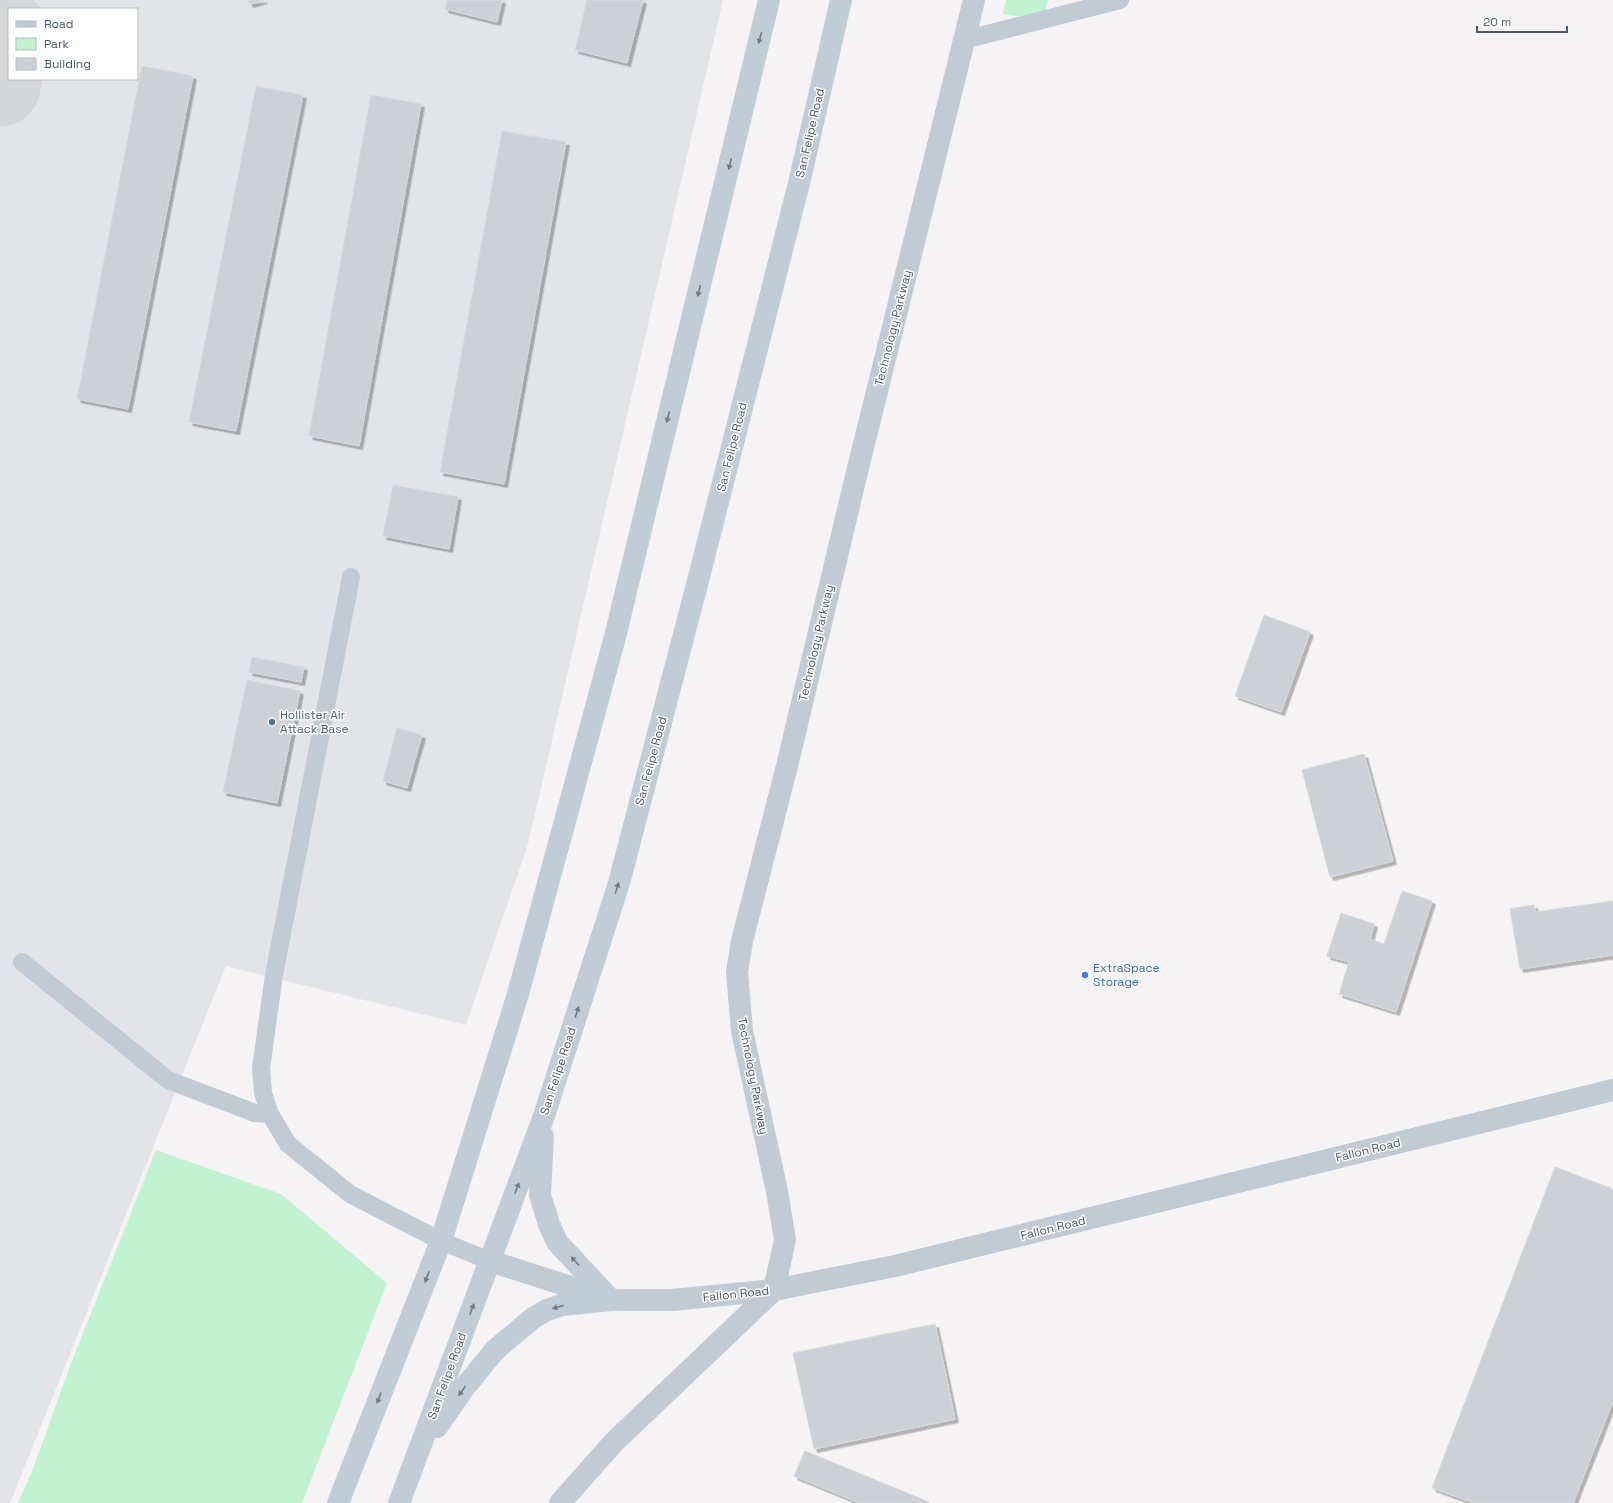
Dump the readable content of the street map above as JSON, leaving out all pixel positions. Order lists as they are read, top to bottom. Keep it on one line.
{"streets":{"main road":["San Felipe Road"],"street":["Technology Parkway","Fallon Road"]},"crossings":[["San Felipe Road","Fallon Road"],["Technology Parkway","Fallon Road"]],"places":["Hollister Air Attack Base","ExtraSpace Storage"],"legend":["Road","Park","Building"],"scale_bar":"20 m"}
